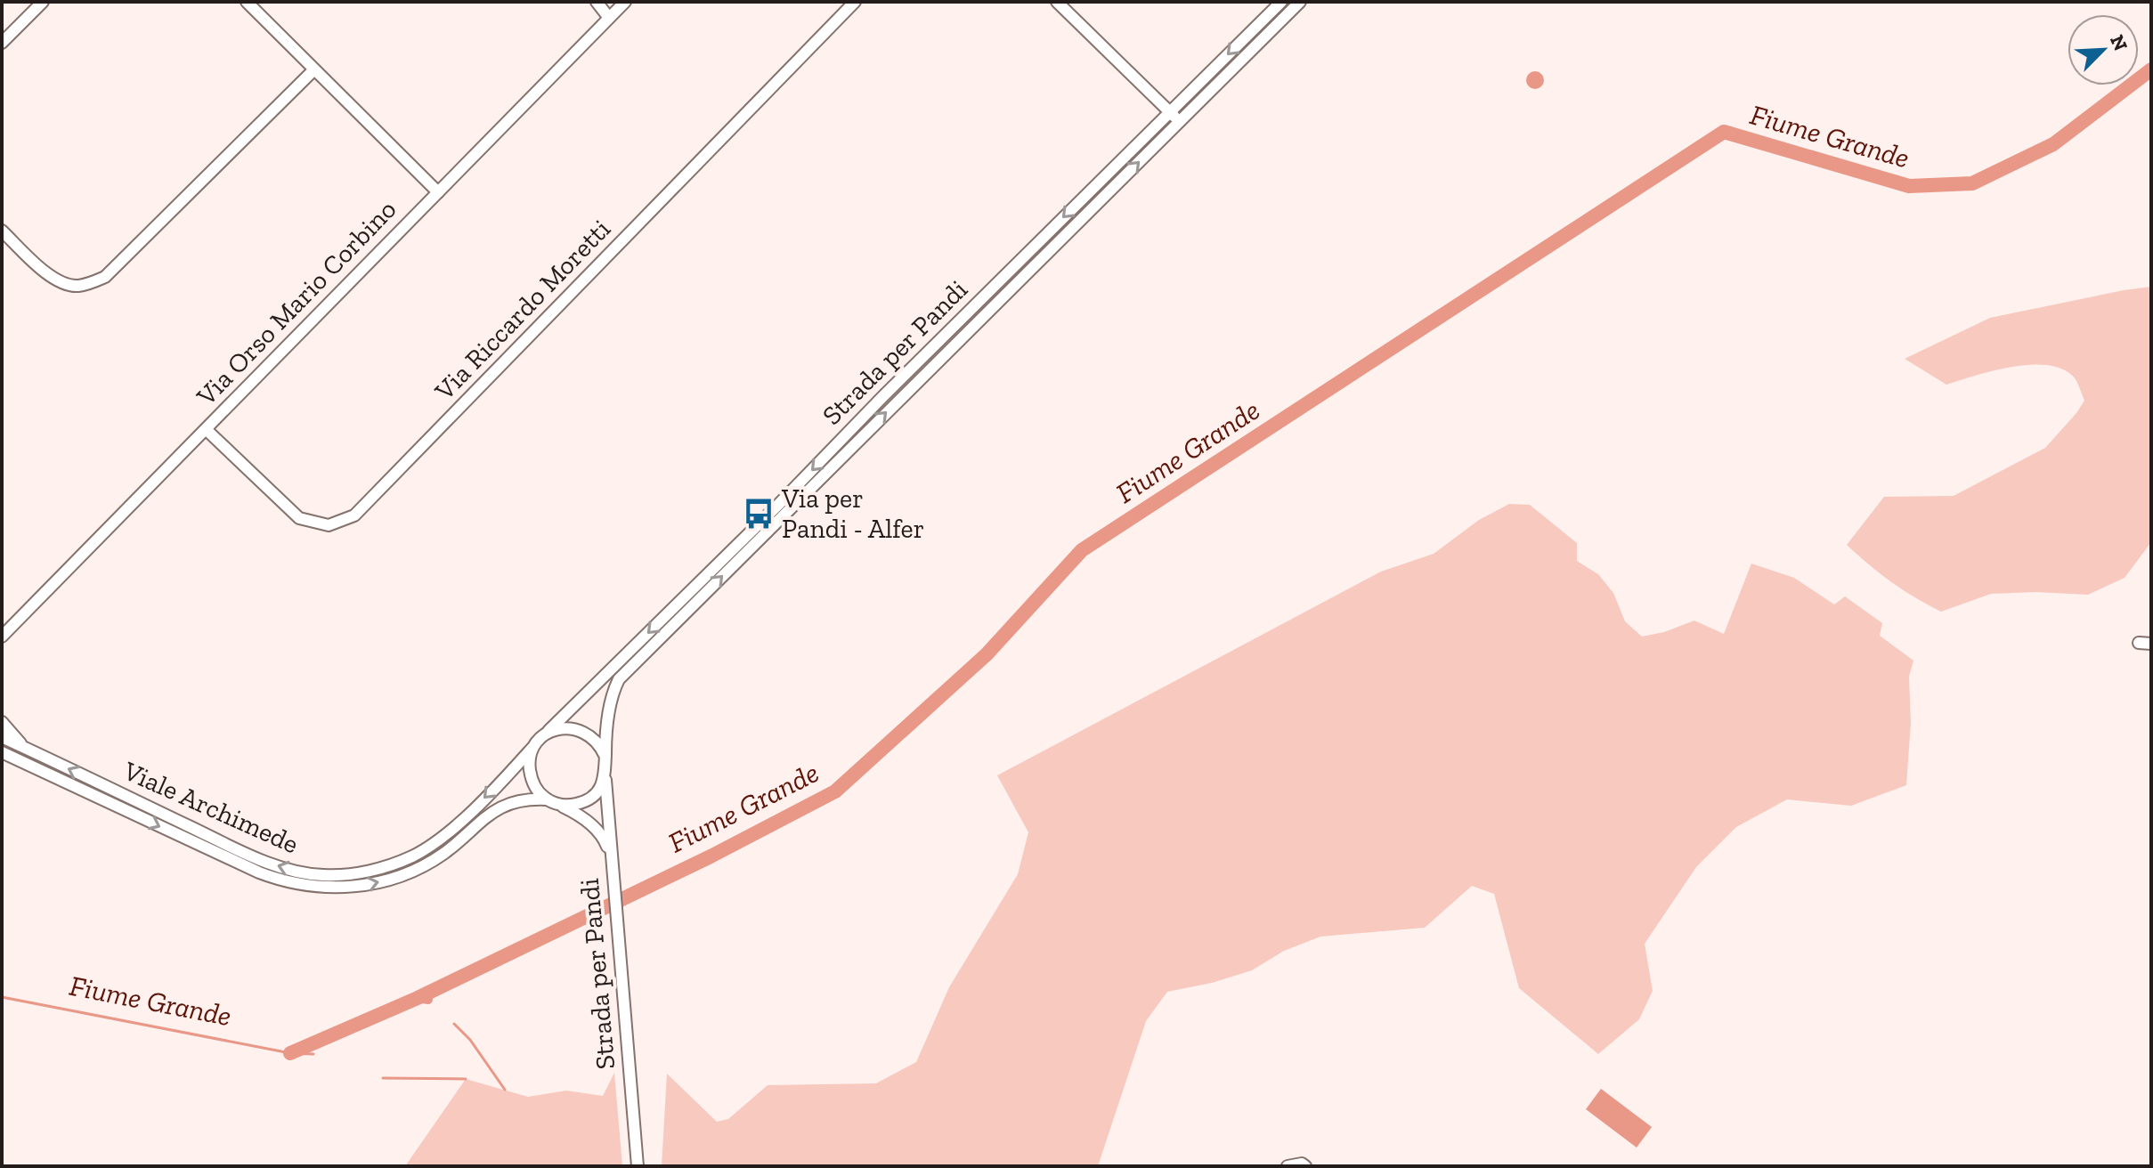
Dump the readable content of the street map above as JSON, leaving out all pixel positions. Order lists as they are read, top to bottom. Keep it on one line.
{"streets":{"street":["Via Orso Mario Corbino","Via Riccardo Moretti","Strada per Pandi","Viale Archimede"]},"crossings":[["Via Orso Mario Corbino","Via Riccardo Moretti"],["Strada per Pandi","Viale Archimede"]],"water":["Fiume Grande"],"places":{"bus stop":["Via per Pandi - Alfer"]},"north":"top right"}
